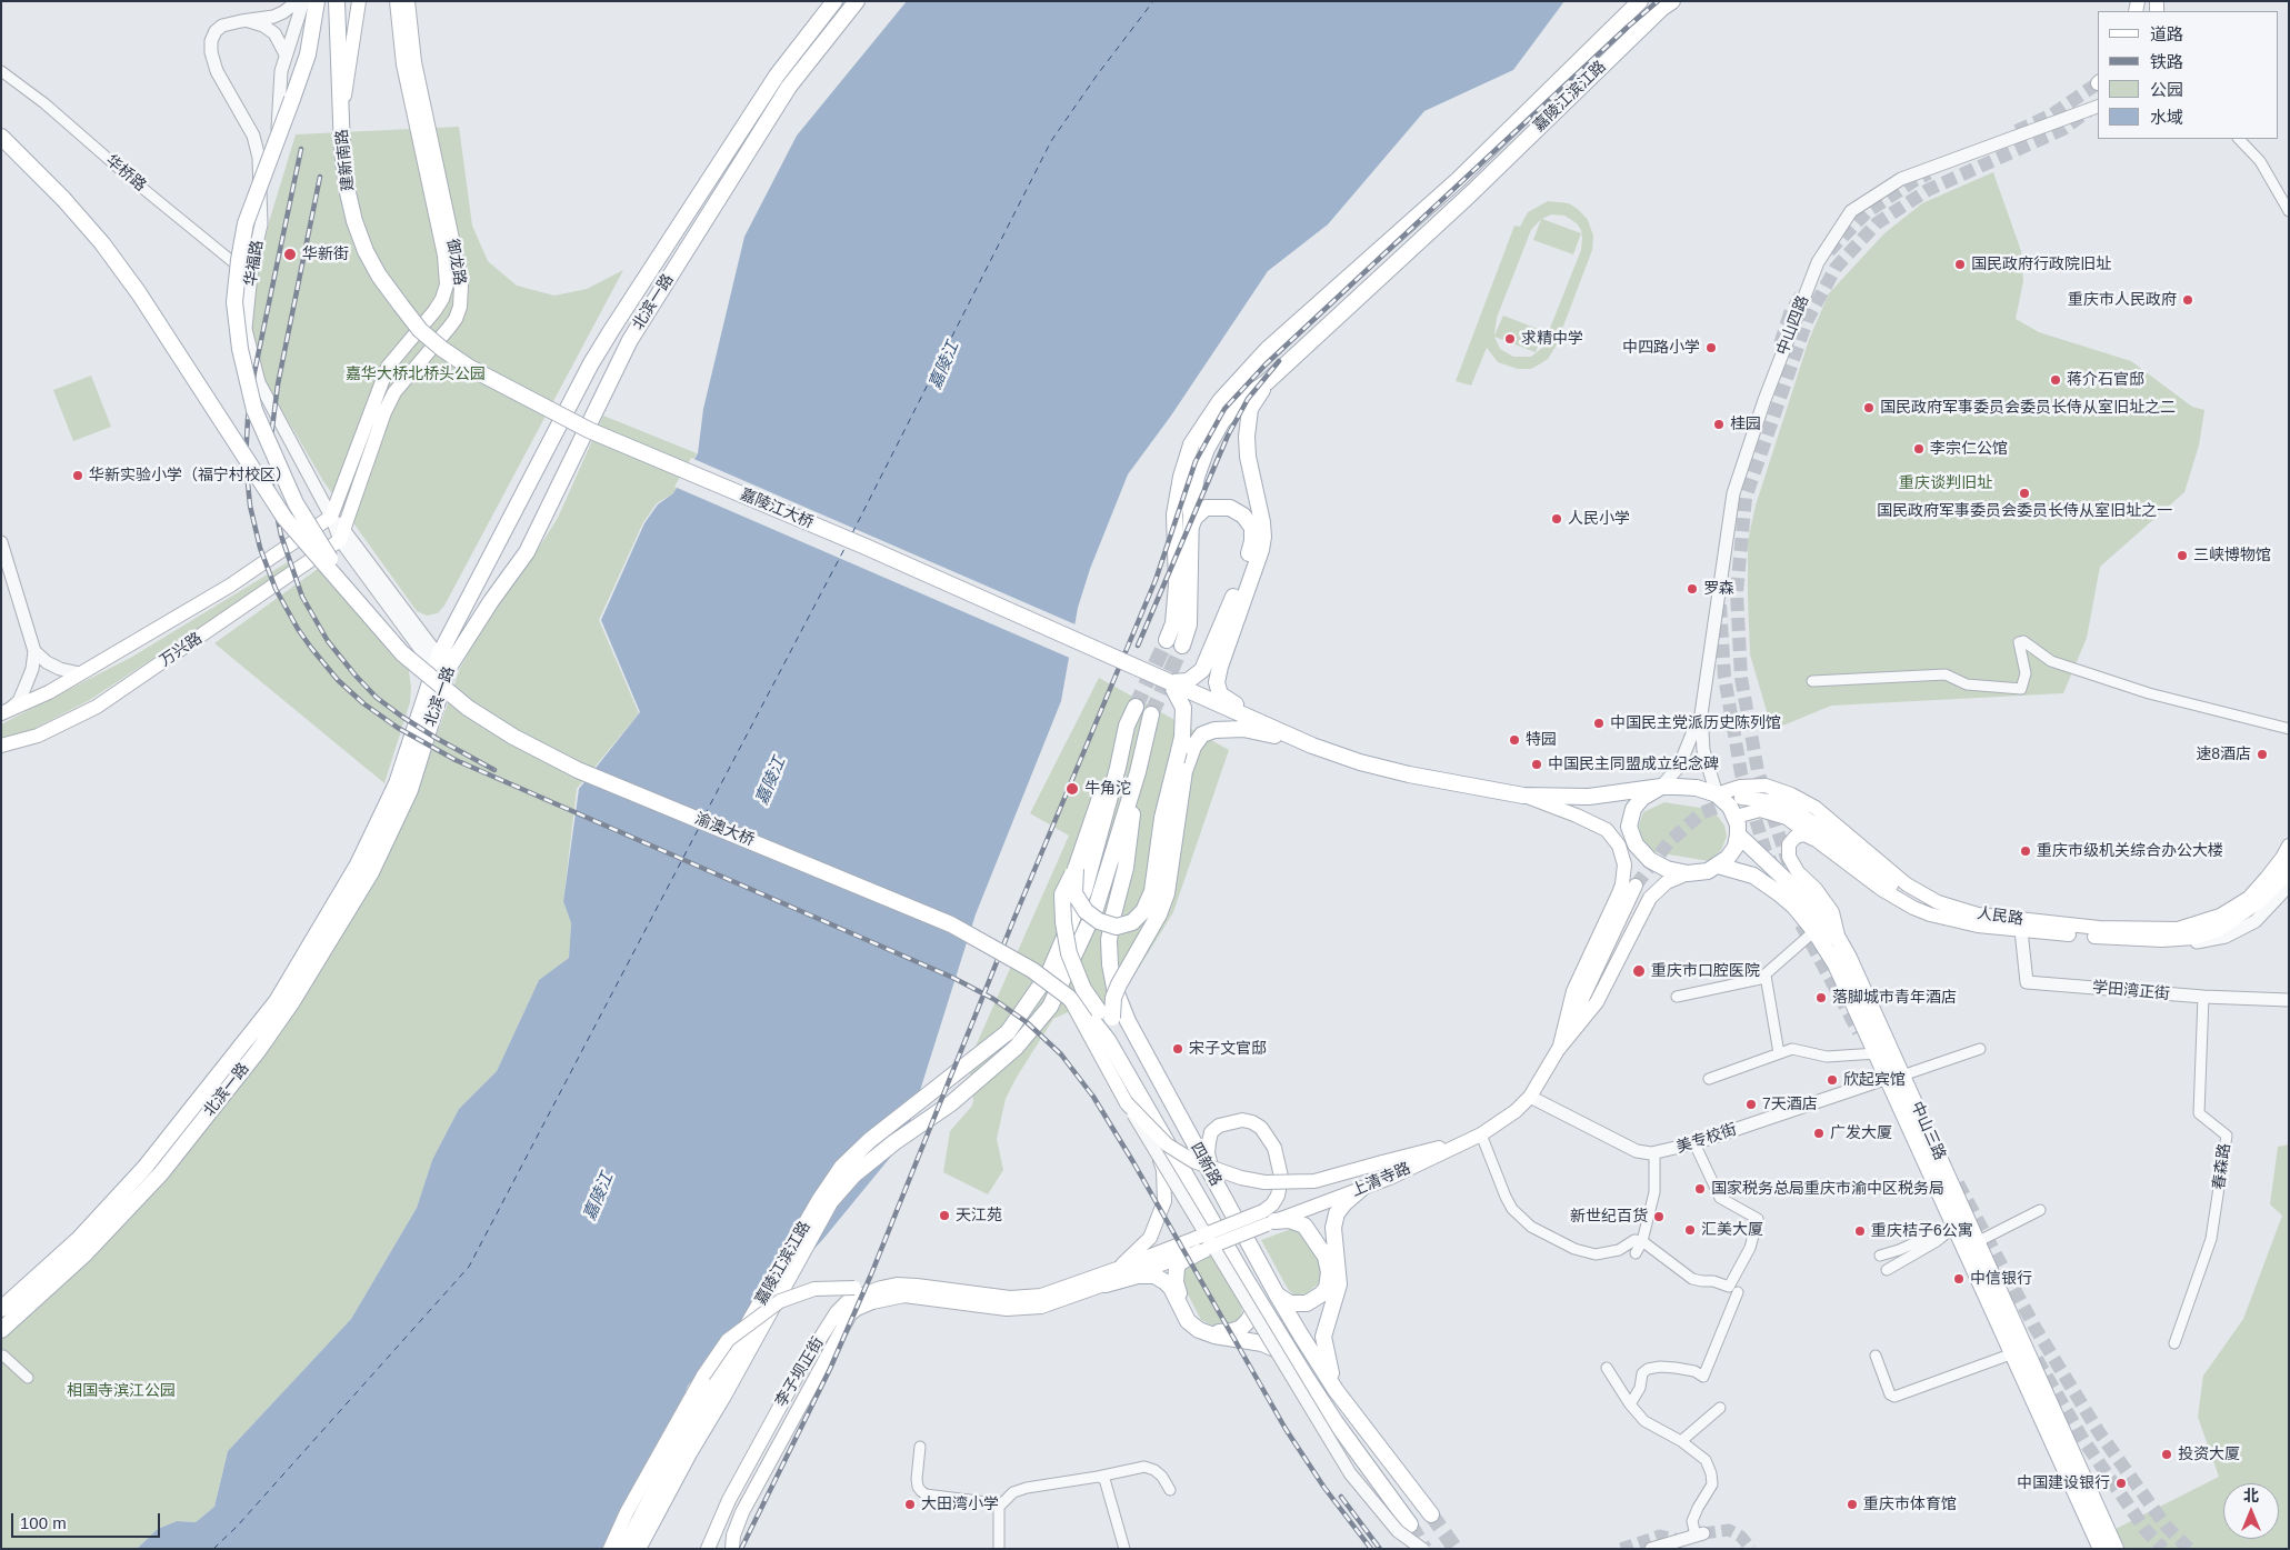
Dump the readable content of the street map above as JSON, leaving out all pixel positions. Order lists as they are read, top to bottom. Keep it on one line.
{"streets":{"main road":["嘉陵江滨江路","建新南路","御龙路","北滨一路","嘉陵江大桥","万兴路","渝澳大桥","人民路","中山三路","四新路","上清寺路","李子坝正街"],"street":["华桥路","华福路","中山四路","学田湾正街","美专校街","春森路"]},"crossings":[["嘉陵江滨江路","四新路"],["建新南路","嘉陵江大桥"],["华桥路","华福路"],["御龙路","华福路"],["御龙路","万兴路"],["华福路","北滨一路"],["华福路","万兴路"],["渝澳大桥","四新路"],["人民路","学田湾正街"],["人民路","中山三路"],["人民路","上清寺路"],["学田湾正街","春森路"],["中山三路","美专校街"],["中山三路","上清寺路"],["美专校街","上清寺路"],["上清寺路","李子坝正街"]],"water":["嘉陵江"],"parks":["嘉华大桥北桥头公园","重庆谈判旧址","相国寺滨江公园"],"places":["华新街","国民政府行政院旧址","重庆市人民政府","求精中学","中四路小学","蒋介石官邸","国民政府军事委员会委员长侍从室旧址之二","桂园","李宗仁公馆","华新实验小学（福宁村校区）","国民政府军事委员会委员长侍从室旧址之一","人民小学","三峡博物馆","罗森","中国民主党派历史陈列馆","特园","速8酒店","中国民主同盟成立纪念碑","牛角沱","重庆市级机关综合办公大楼","重庆市口腔医院","落脚城市青年酒店","宋子文官邸","欣起宾馆","7天酒店","广发大厦","国家税务总局重庆市渝中区税务局","天江苑","新世纪百货","汇美大厦","重庆桔子6公寓","中信银行","投资大厦","中国建设银行","大田湾小学","重庆市体育馆"],"legend":["道路","铁路","公园","水域"],"scale_bar":"100 m","north":"top"}
